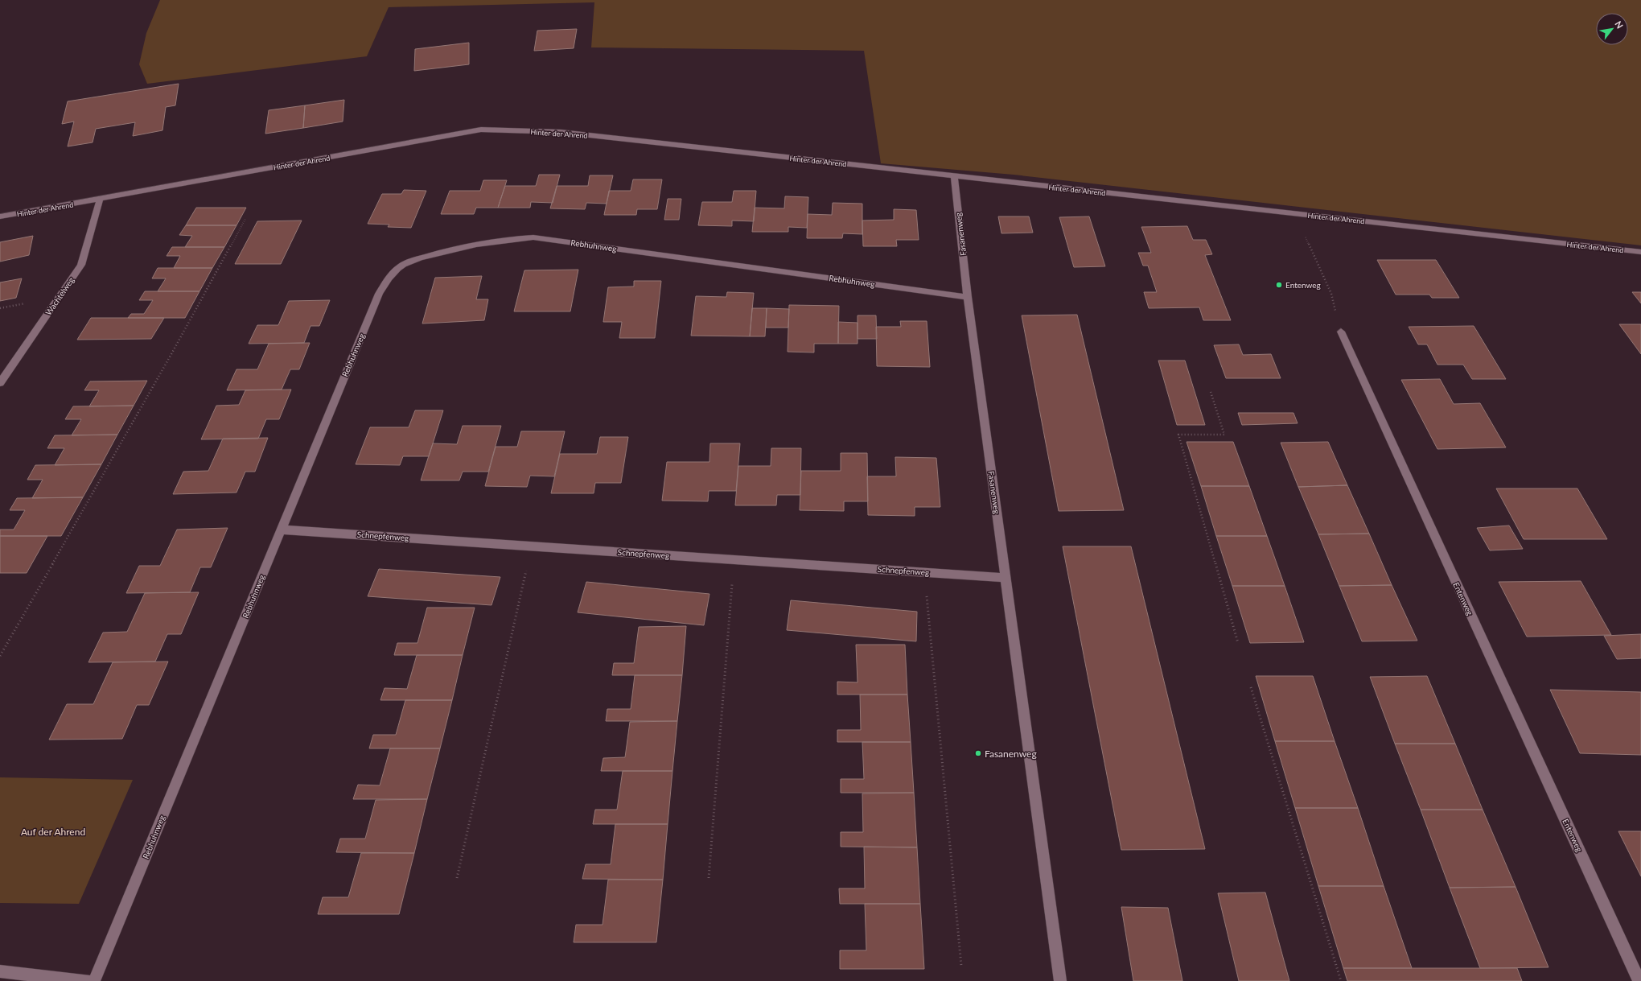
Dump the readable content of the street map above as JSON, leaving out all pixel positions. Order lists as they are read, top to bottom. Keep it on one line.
{"streets":{"street":["Hinter der Ahrend","Fasanenweg","Rebhuhnweg","Wachtelweg","Schnepfenweg","Entenweg"]},"crossings":[["Hinter der Ahrend","Fasanenweg"],["Hinter der Ahrend","Wachtelweg"],["Fasanenweg","Rebhuhnweg"],["Fasanenweg","Schnepfenweg"],["Rebhuhnweg","Schnepfenweg"]],"parks":["Auf der Ahrend"],"places":["Entenweg","Fasanenweg"],"north":"top right"}
